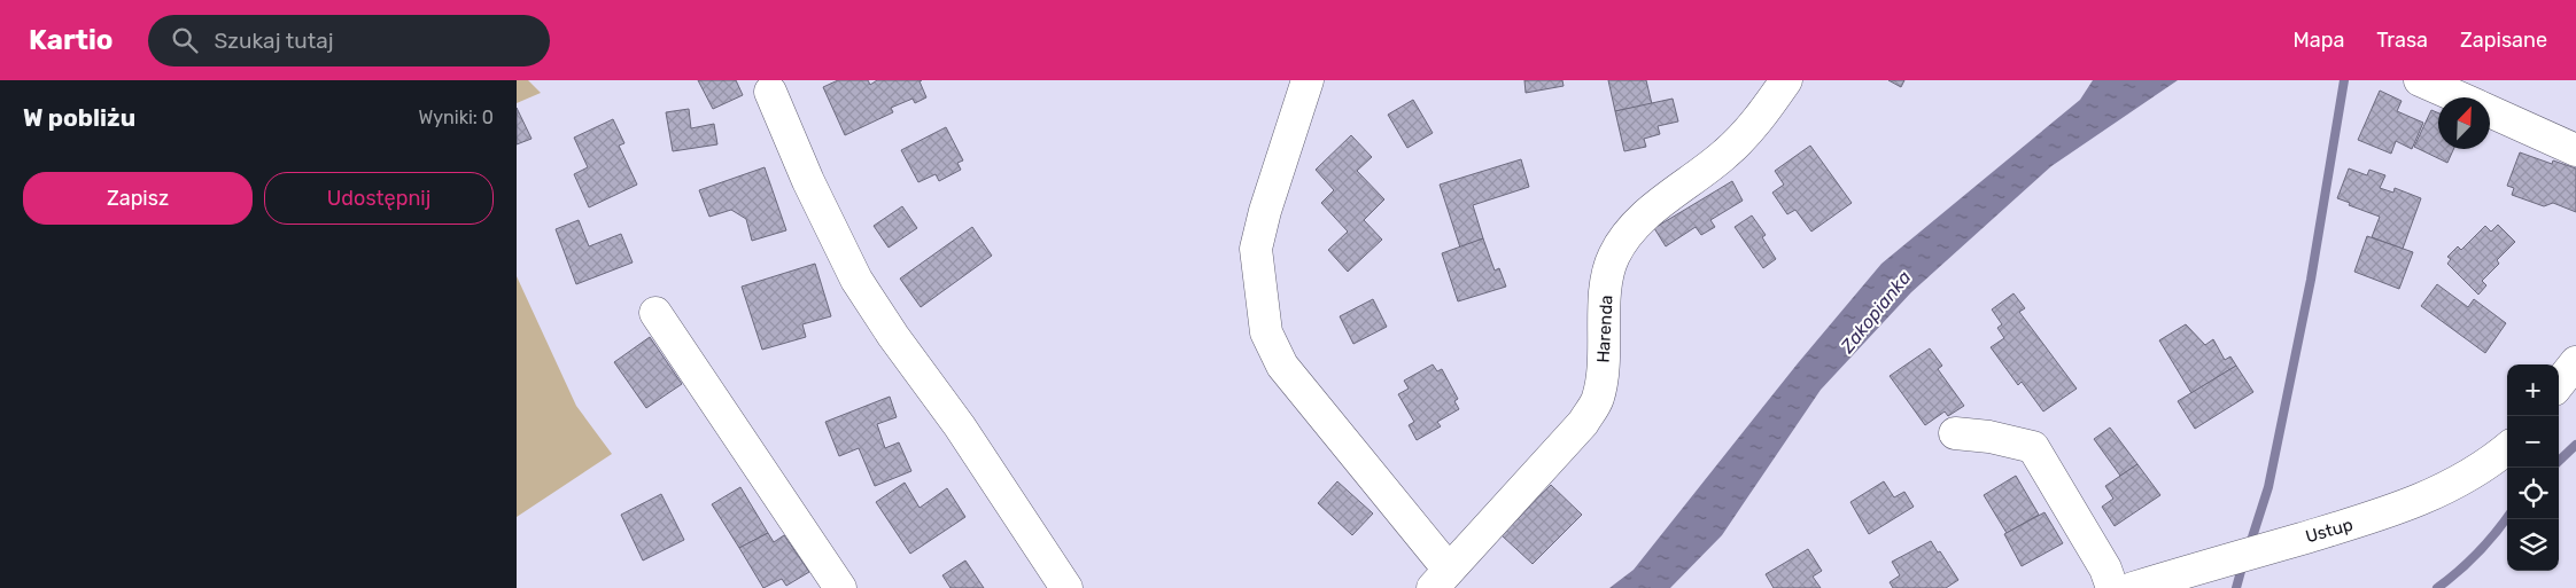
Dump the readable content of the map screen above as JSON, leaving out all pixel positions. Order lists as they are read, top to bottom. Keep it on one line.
{"streets":{"street":["Harenda","Ustup"]},"water":["Zakopianka"],"north":"top right","page":{"header":"Kartio","search":"Szukaj tutaj","nav":["Mapa","Trasa","Zapisane"],"heading":["W pobliżu","Wyniki: 0"],"buttons":["Zapisz","Udostępnij"],"map_buttons":["+","−"]}}
